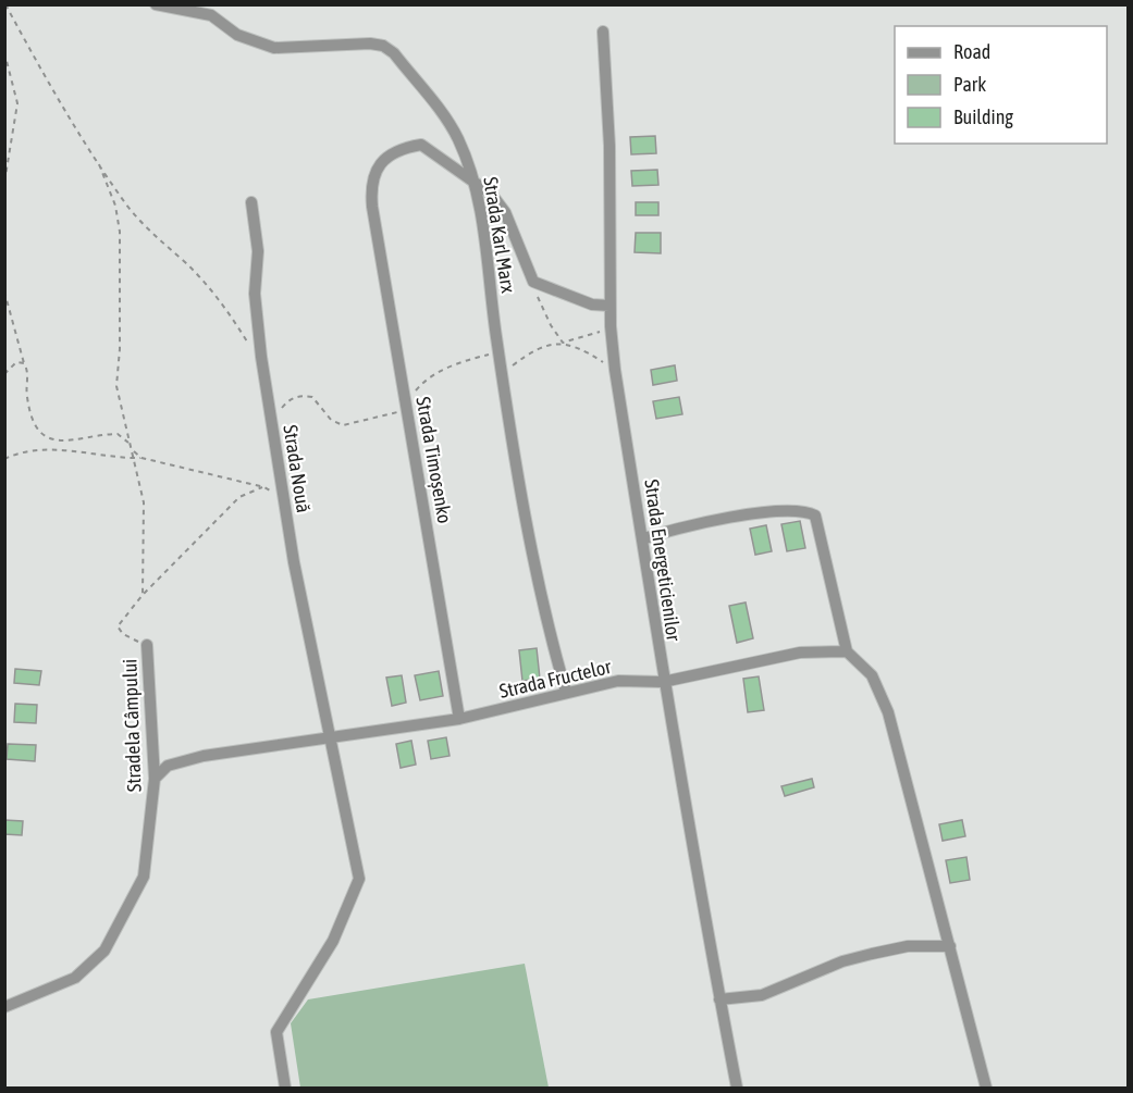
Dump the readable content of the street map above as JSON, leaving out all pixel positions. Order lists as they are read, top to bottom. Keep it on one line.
{"streets":{"street":["Strada Karl Marx","Strada Timoșenko","Strada Nouă","Strada Energeticienilor","Strada Fructelor","Stradela Câmpului"]},"crossings":[["Strada Karl Marx","Strada Timoșenko"],["Strada Karl Marx","Strada Fructelor"],["Strada Timoșenko","Strada Fructelor"],["Strada Nouă","Strada Fructelor"],["Strada Energeticienilor","Strada Fructelor"],["Strada Fructelor","Stradela Câmpului"]],"legend":["Road","Park","Building"]}
